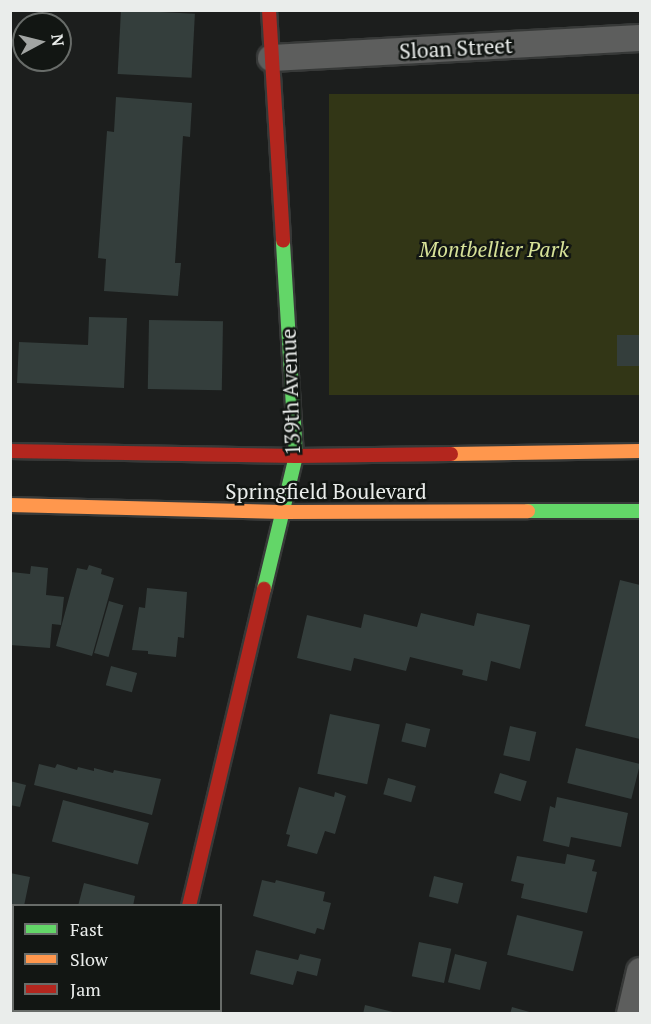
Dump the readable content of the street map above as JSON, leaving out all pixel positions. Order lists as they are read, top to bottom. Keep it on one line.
{"streets":{"main road":["139th Avenue","Springfield Boulevard"],"street":["Sloan Street"]},"crossings":[["Sloan Street","139th Avenue"],["139th Avenue","Springfield Boulevard"]],"parks":["Montbellier Park"],"legend":["Fast","Slow","Jam"],"north":"right"}
